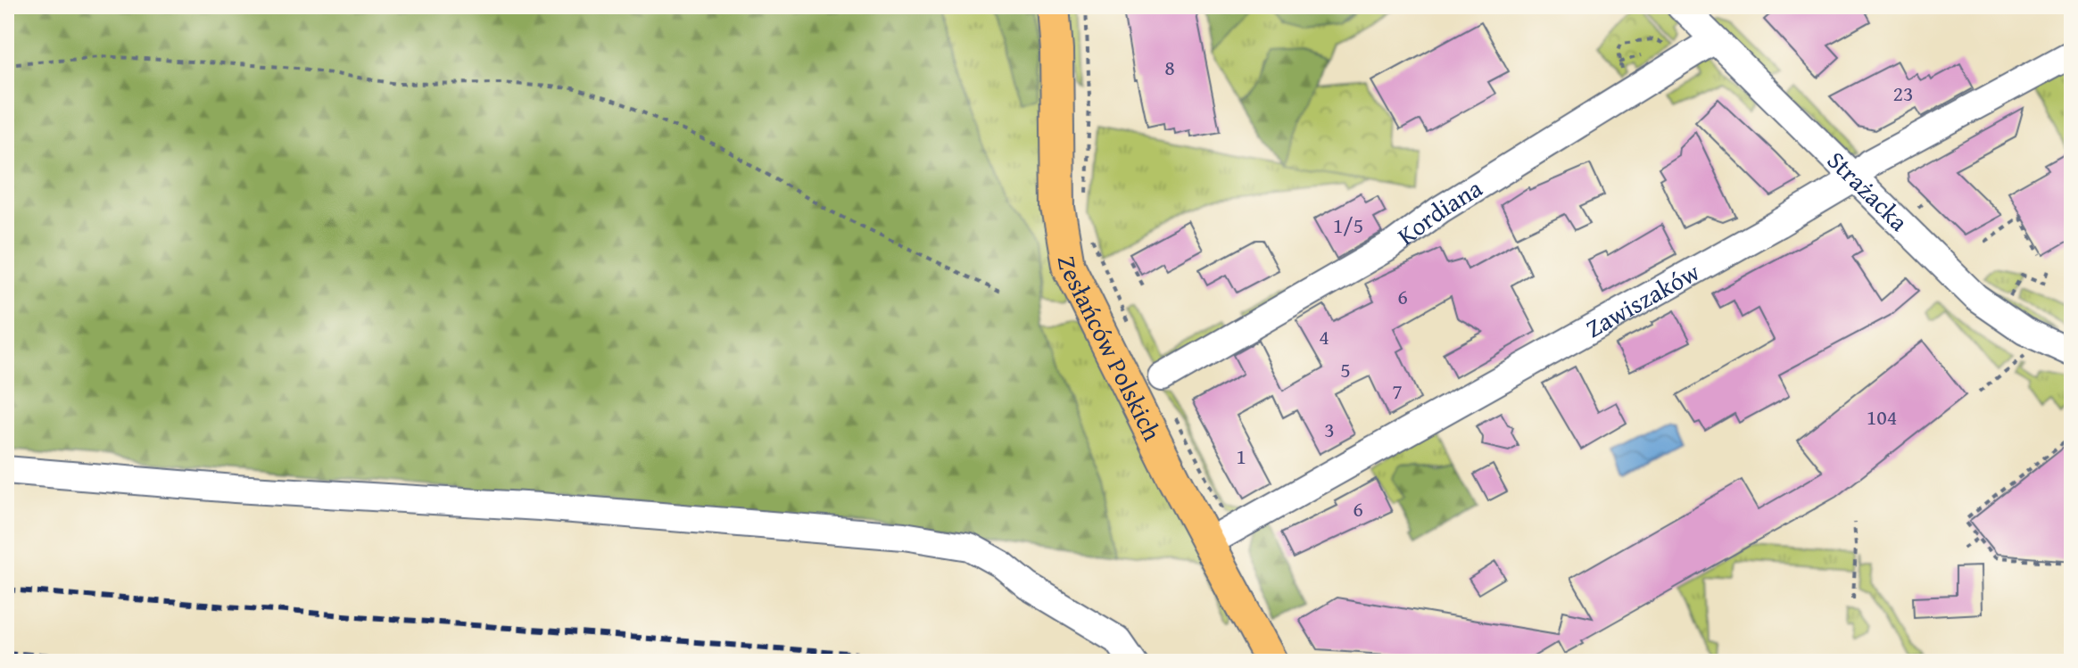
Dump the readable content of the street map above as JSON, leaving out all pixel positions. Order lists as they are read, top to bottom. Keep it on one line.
{"streets":{"main road":["Zesłańców Polskich"],"street":["Strażacka","Kordiana","Zawiszaków"]},"crossings":[["Strażacka","Kordiana"],["Strażacka","Zawiszaków"],["Zawiszaków","Zesłańców Polskich"]],"house_numbers":["8","23","1/5","6","4","5","7","104","3","1","6"]}
